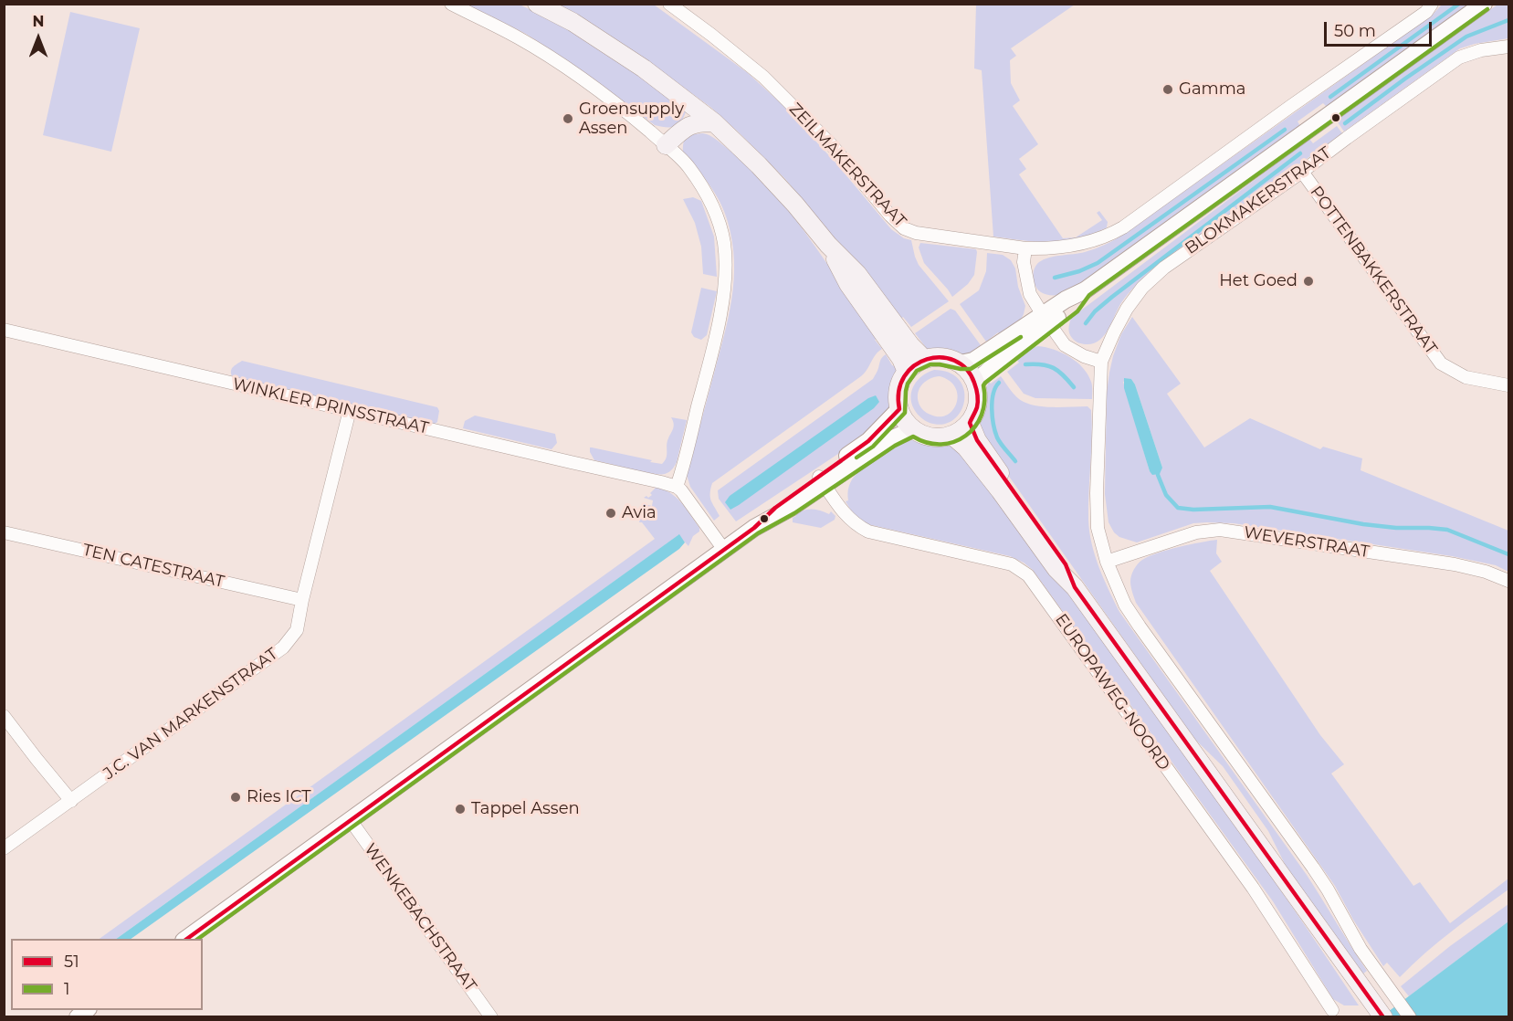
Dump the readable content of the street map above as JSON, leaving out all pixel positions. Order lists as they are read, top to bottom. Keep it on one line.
{"streets":{"main road":["EUROPAWEG-NOORD"],"street":["ZEILMAKERSTRAAT","BLOKMAKERSTRAAT","POTTENBAKKERSTRAAT","WINKLER PRINSSTRAAT","WEVERSTRAAT","TEN CATESTRAAT","J.C. VAN MARKENSTRAAT","WENKEBACHSTRAAT"]},"crossings":[["BLOKMAKERSTRAAT","POTTENBAKKERSTRAAT"],["WINKLER PRINSSTRAAT","J.C. VAN MARKENSTRAAT"],["TEN CATESTRAAT","J.C. VAN MARKENSTRAAT"]],"places":["Gamma","Groensupply Assen","Het Goed","Avia","Ries ICT","Tappel Assen"],"lines":["transit line 1","transit line 51"],"legend":["51","1"],"scale_bar":"50 m","north":"top"}
